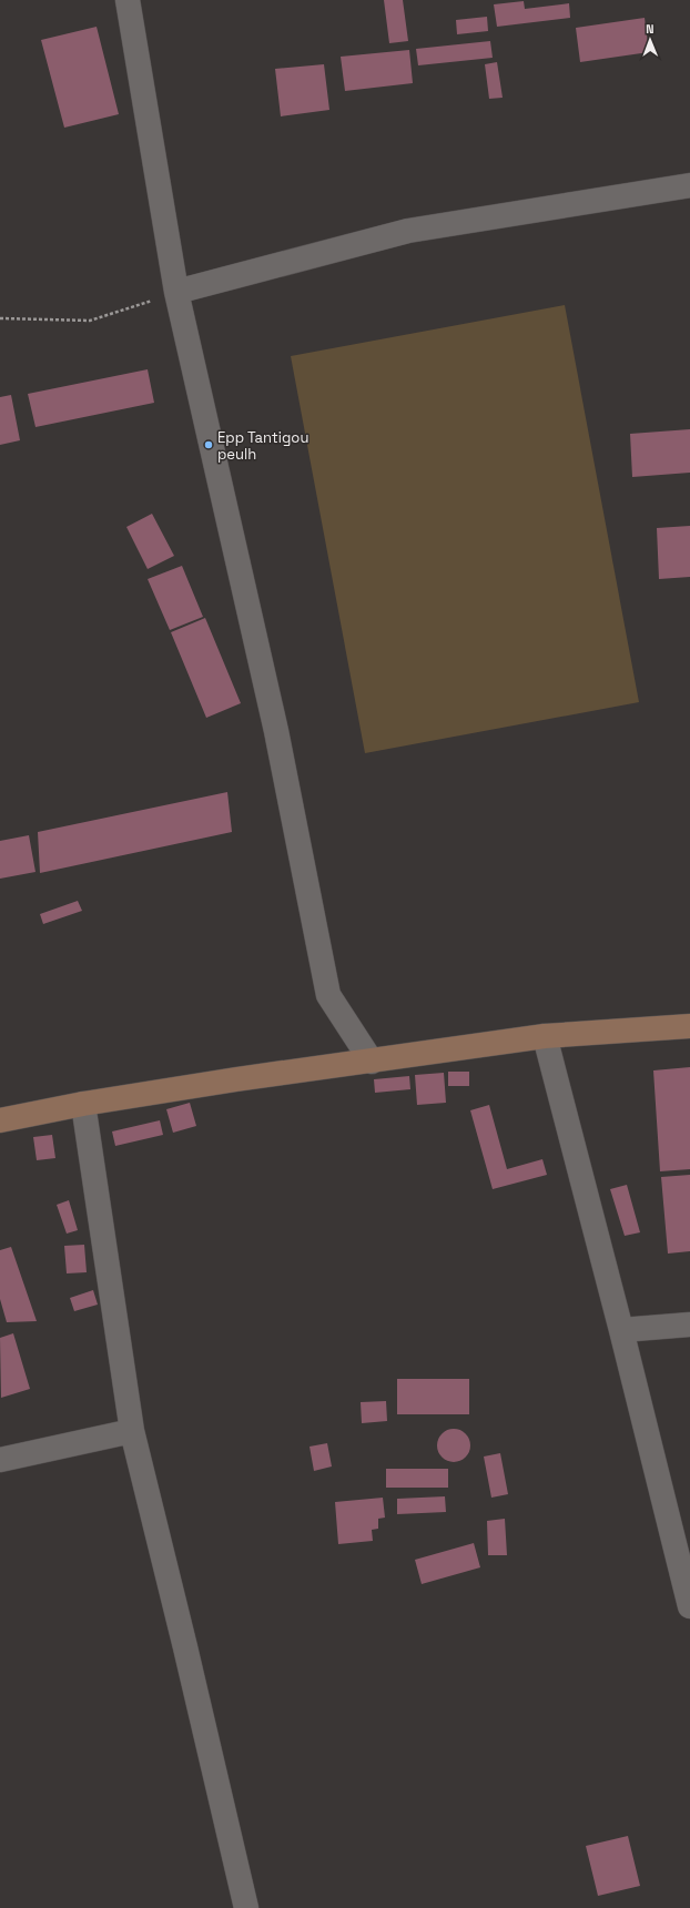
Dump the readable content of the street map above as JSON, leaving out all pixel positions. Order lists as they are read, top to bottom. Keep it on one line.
{"places":["Epp Tantigou peulh"],"north":"top"}
